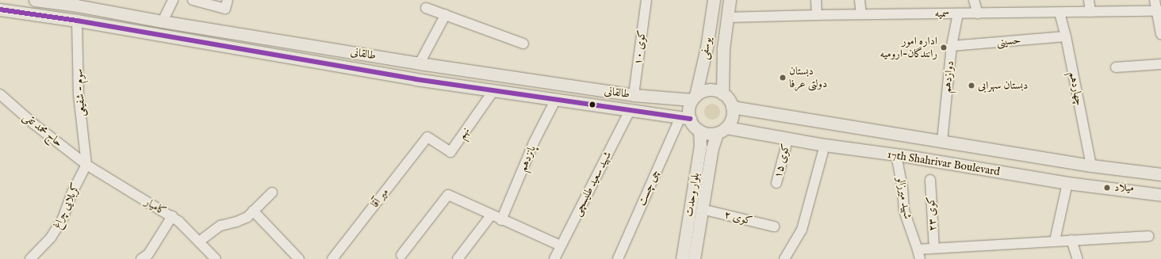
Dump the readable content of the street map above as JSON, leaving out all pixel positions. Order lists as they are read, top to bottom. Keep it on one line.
{"streets":{"main road":["یوسفی","طالقانی","17th Shahrivar Boulevard","بلوار وحدت"],"street":["سمیه","حسینی","کوی ۱۰","دوازدهم","چهاردهم","سوم - شفیعی","حاج محمد تقی","نهم","پانزدهم","کوی ۱۵","شهید سعید طلیسچی","چی چست","میر آقا","شهید میرزالو","کربلایی چراغ","کامیار","کوی ۲۳","کوی ۲"]},"crossings":[["سمیه","یوسفی"],["سمیه","دوازدهم"],["سمیه","چهاردهم"],["حسینی","دوازدهم"],["حسینی","چهاردهم"],["کوی ۱۰","طالقانی"],["یوسفی","طالقانی"],["یوسفی","17th Shahrivar Boulevard"],["یوسفی","چی چست"],["یوسفی","بلوار وحدت"],["طالقانی","سوم - شفیعی"],["طالقانی","نهم"],["طالقانی","پانزدهم"],["طالقانی","17th Shahrivar Boulevard"],["طالقانی","شهید سعید طلیسچی"],["طالقانی","چی چست"],["طالقانی","بلوار وحدت"],["دوازدهم","17th Shahrivar Boulevard"],["چهاردهم","17th Shahrivar Boulevard"],["سوم - شفیعی","حاج محمد تقی"],["سوم - شفیعی","کربلایی چراغ"],["سوم - شفیعی","کامیار"],["حاج محمد تقی","کربلایی چراغ"],["حاج محمد تقی","کامیار"],["نهم","میر آقا"],["کوی ۱۵","17th Shahrivar Boulevard"],["17th Shahrivar Boulevard","چی چست"],["17th Shahrivar Boulevard","بلوار وحدت"],["17th Shahrivar Boulevard","شهید میرزالو"],["چی چست","بلوار وحدت"],["بلوار وحدت","کوی ۲"],["کربلایی چراغ","کامیار"]],"places":["اداره امور رانندگان-ارومیه","دبستان دولتی عرفا","دبستان سهرابی","میلاد"]}
